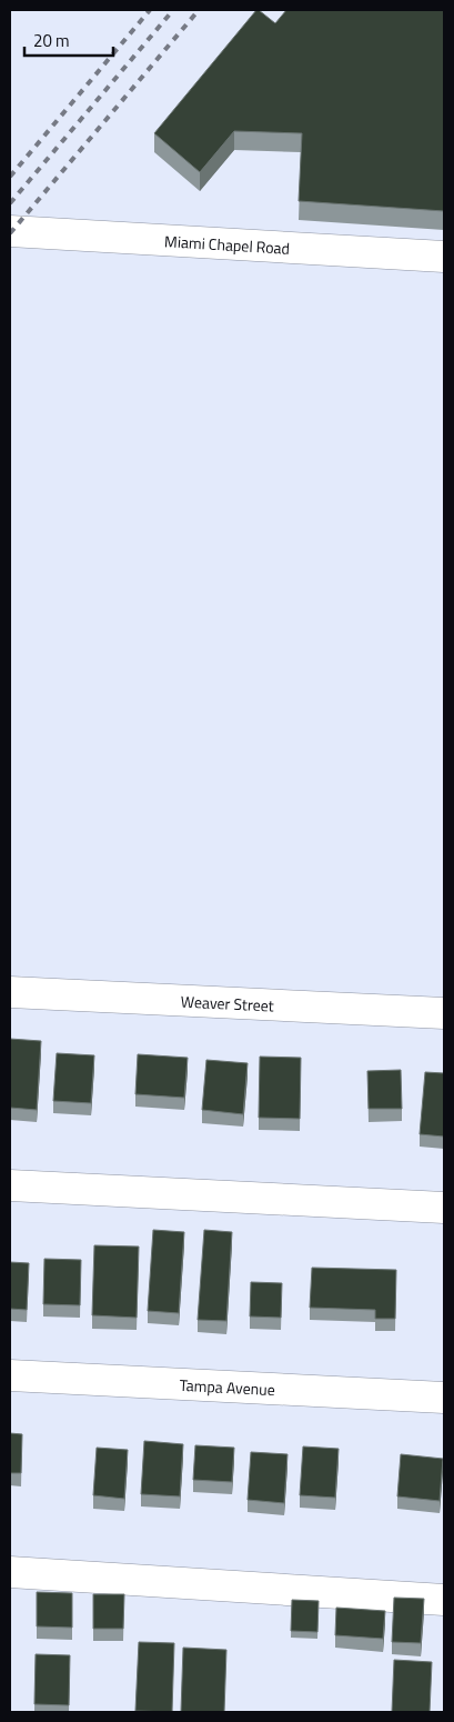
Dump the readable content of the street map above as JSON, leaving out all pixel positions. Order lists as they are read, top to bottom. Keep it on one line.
{"streets":{"street":["Miami Chapel Road","Weaver Street","Tampa Avenue"]},"scale_bar":"20 m"}
